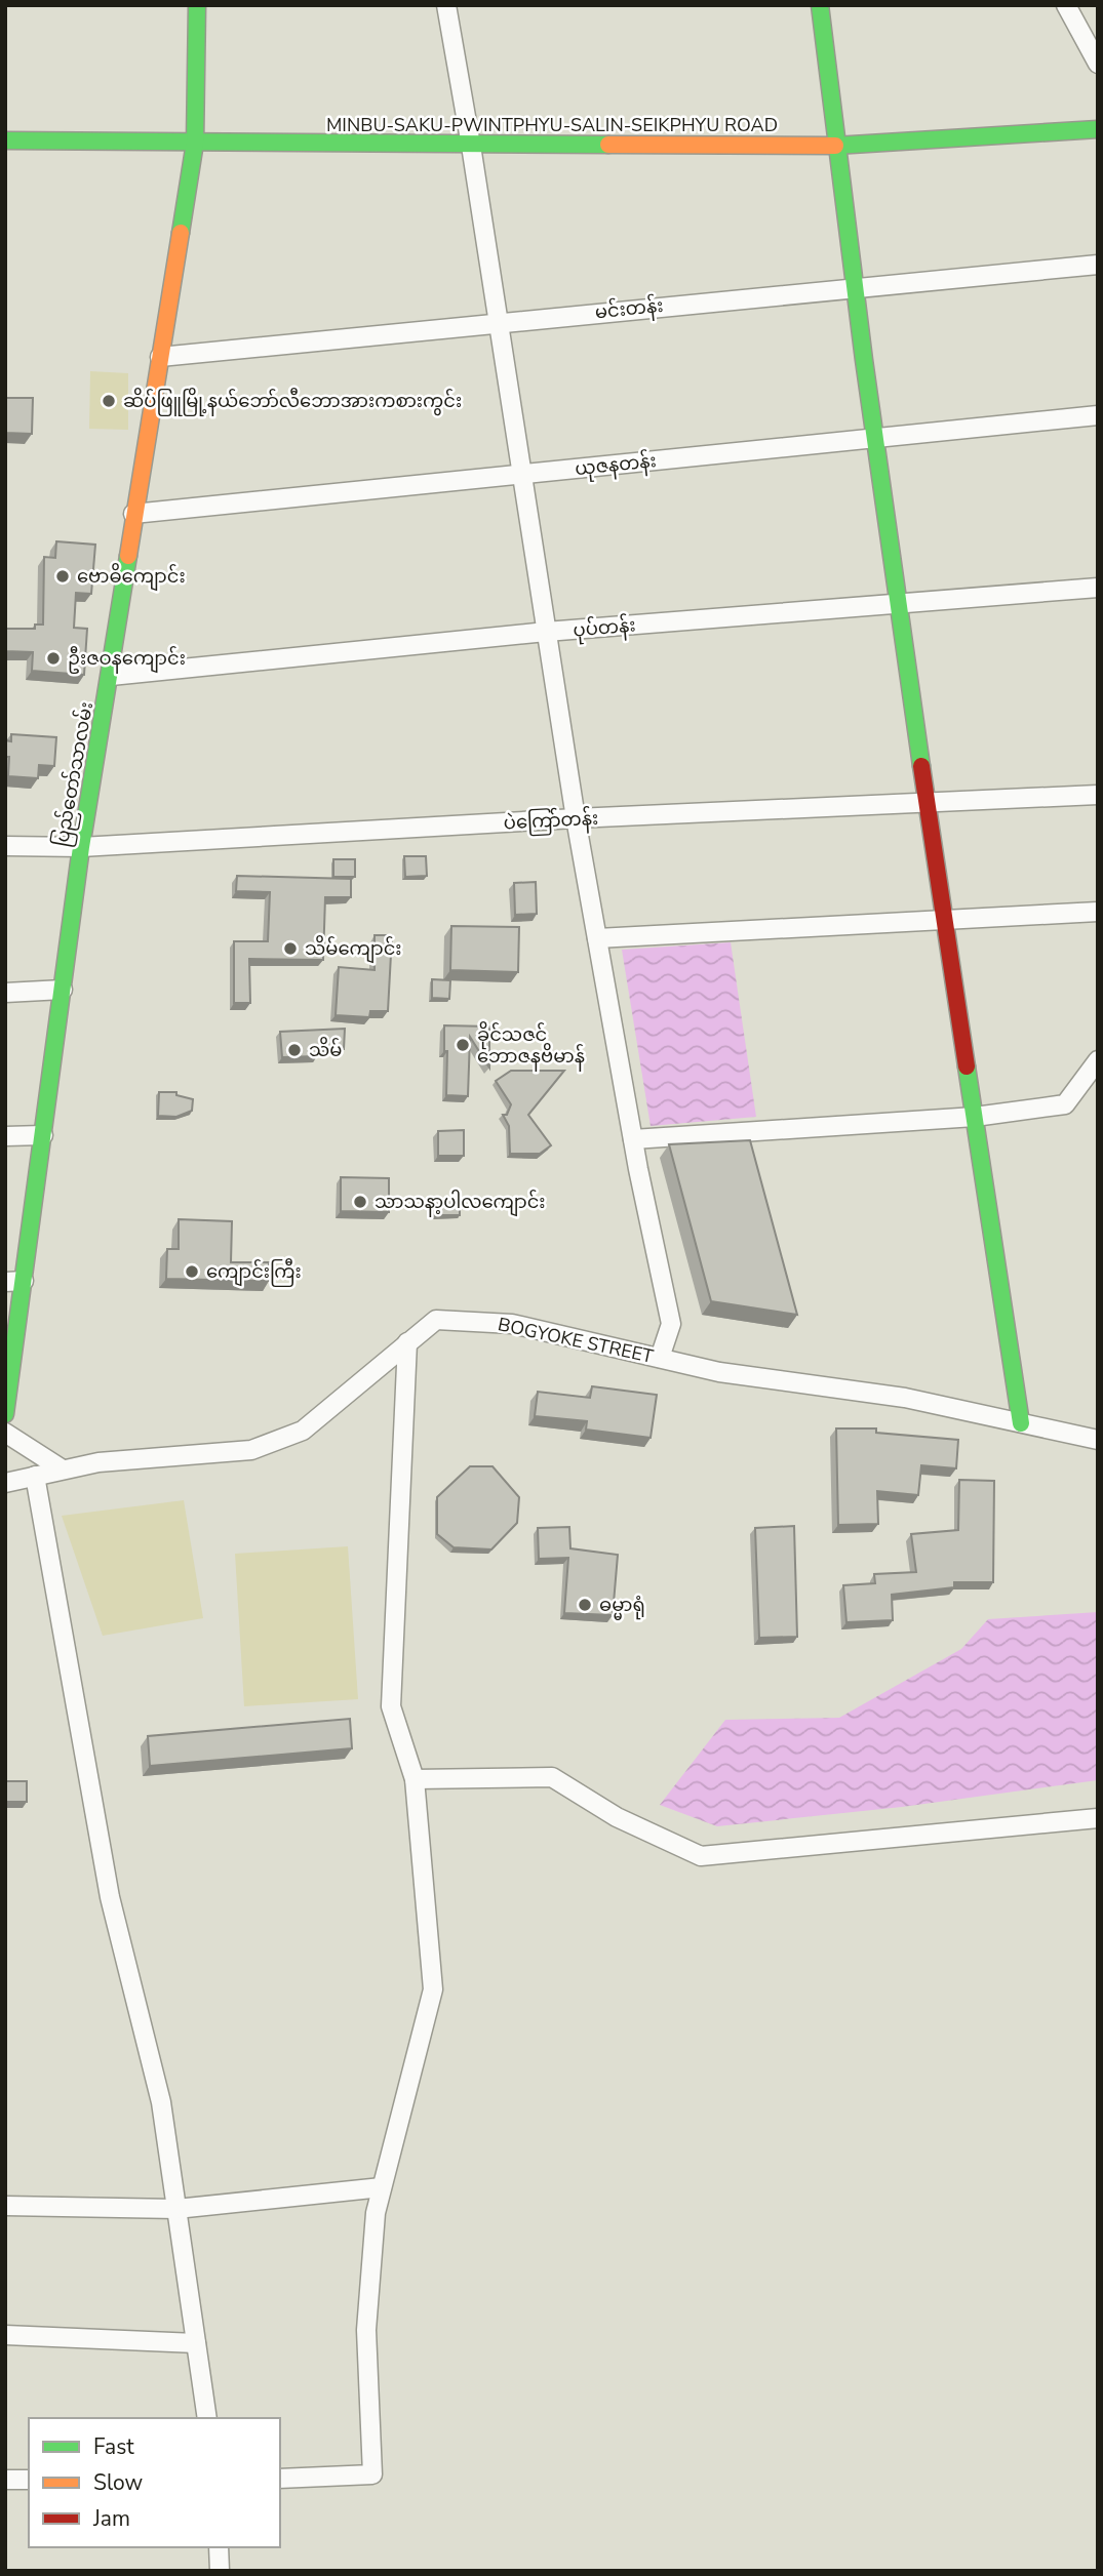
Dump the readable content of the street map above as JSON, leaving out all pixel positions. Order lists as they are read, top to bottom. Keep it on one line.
{"streets":{"street":["MINBU-SAKU-PWINTPHYU-SALIN-SEIKPHYU ROAD","မင်းတန်း","ယုဇနတန်း","ပုပ်တန်း","ပြည်တော်သာလမ်း","ပဲကြော်တန်း","BOGYOKE STREET"]},"crossings":[["MINBU-SAKU-PWINTPHYU-SALIN-SEIKPHYU ROAD","ပြည်တော်သာလမ်း"],["မင်းတန်း","ပြည်တော်သာလမ်း"],["ယုဇနတန်း","ပြည်တော်သာလမ်း"],["ပုပ်တန်း","ပြည်တော်သာလမ်း"],["ပြည်တော်သာလမ်း","ပဲကြော်တန်း"]],"places":["ဆိပ်ဖြူမြို့နယ်ဘော်လီဘောအားကစားကွင်း","ဗောဓိကျောင်း","ဦးဇဝနကျောင်း","သိမ်ကျောင်း","ခိုင်သဇင် ဘောဇနဗိမာန်","သိမ်","သာသနာ့ပါလကျောင်း","ကျောင်းကြီး","ဓမ္မာရုံ"],"legend":["Fast","Slow","Jam"]}
